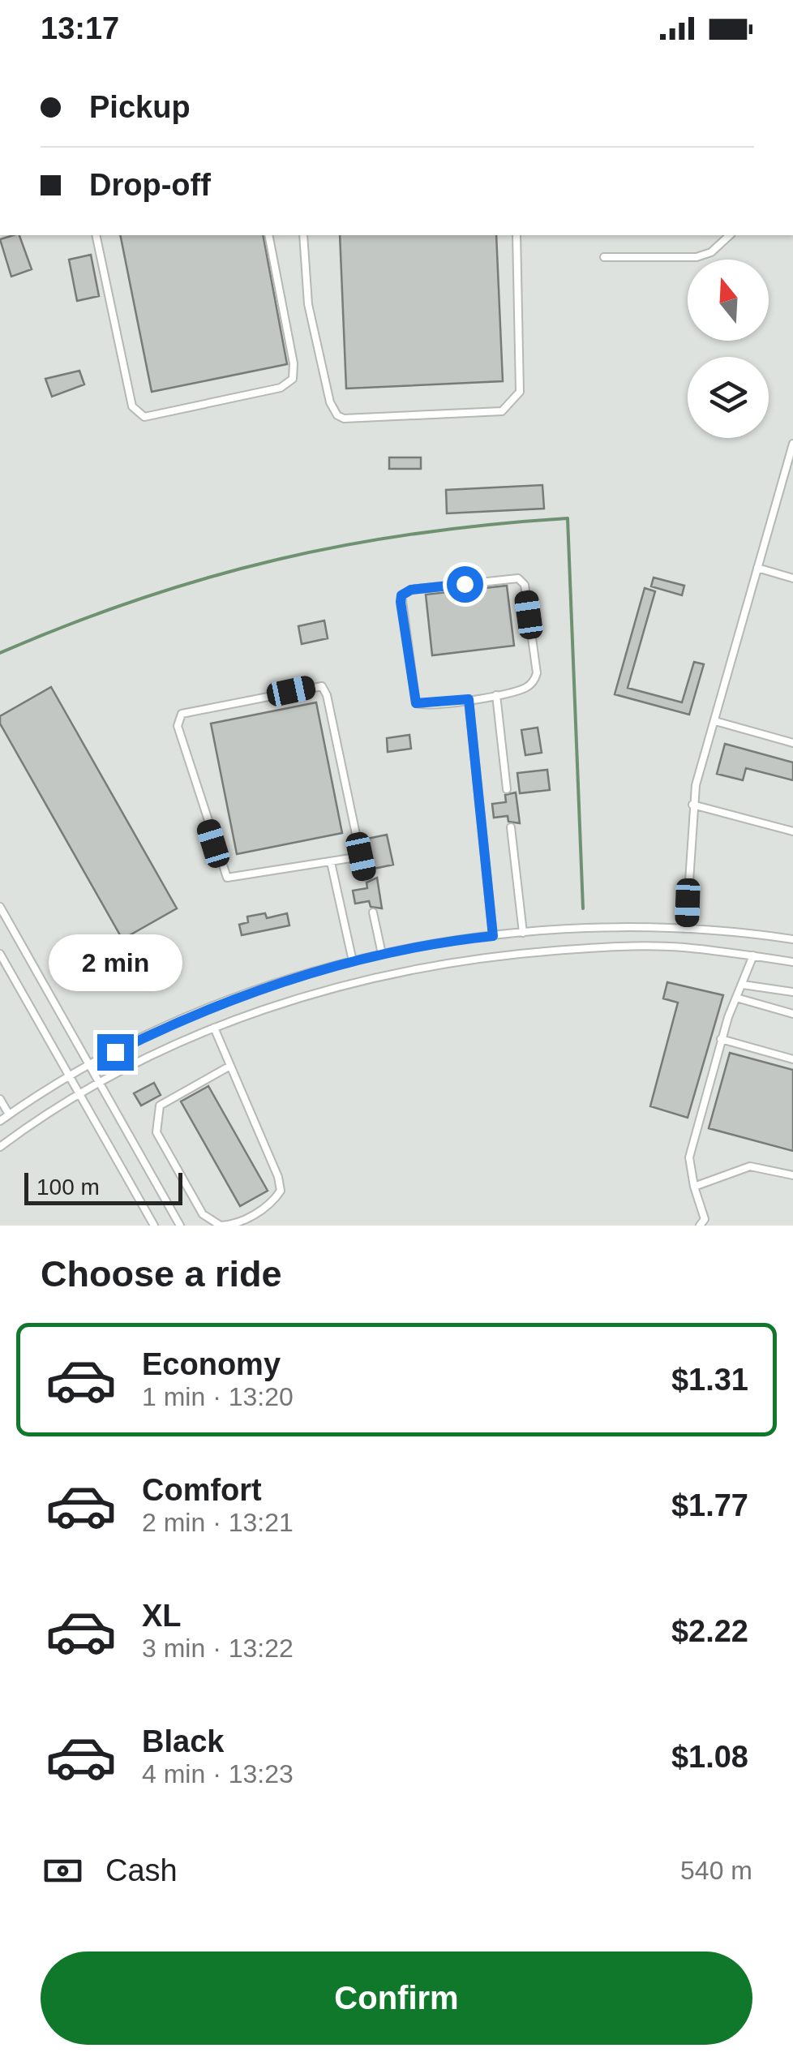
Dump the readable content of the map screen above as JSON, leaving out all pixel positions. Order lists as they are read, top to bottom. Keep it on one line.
{"scale_bar":"100 m","north":"top","page":{"status":"13:17","banner":["Pickup","Drop-off"],"bubble":"2 min","scale":"100 m","heading":"Choose a ride","list":[{"name":"Economy","note":"1 min · 13:20","value":"$1.31"},{"name":"Comfort","note":"2 min · 13:21","value":"$1.77"},{"name":"XL","note":"3 min · 13:22","value":"$2.22"},{"name":"Black","note":"4 min · 13:23","value":"$1.08"}],"pay":["Cash","540 m"],"buttons":"Confirm"}}
